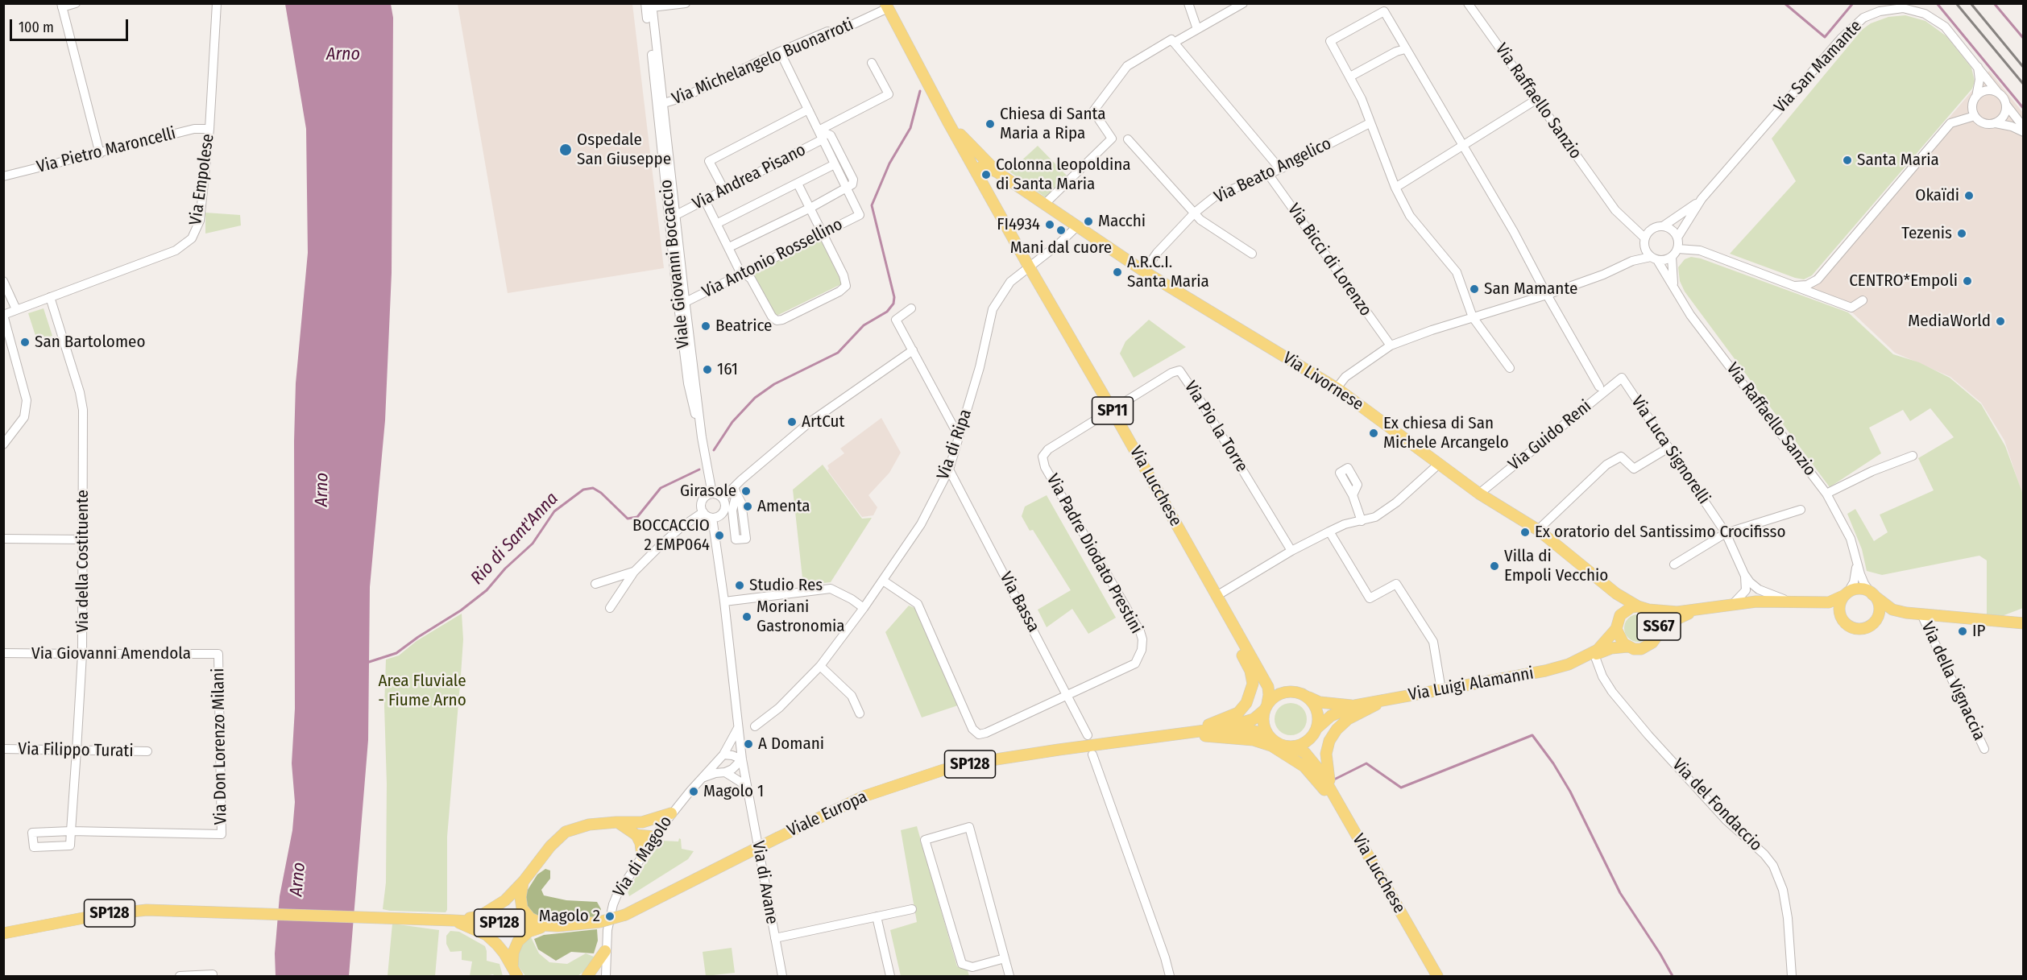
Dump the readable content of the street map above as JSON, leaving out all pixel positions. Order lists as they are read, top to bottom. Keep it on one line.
{"streets":{"main road":["Via Livornese","SP11","Via Lucchese","SS67","Via Luigi Alamanni","SP128","Viale Europa"],"street":["Via Michelangelo Buonarroti","Via San Mamante","Via Raffaello Sanzio","Via Pietro Maroncelli","Via Beato Angelico","Via Andrea Pisano","Via Empolese","Via Antonio Rossellino","Via Bicci di Lorenzo","Viale Giovanni Boccaccio","Via Pio la Torre","Via Guido Reni","Via di Ripa","Via Luca Signorelli","Via Padre Diodato Prestini","Via della Costituente","Via Bassa","Via Giovanni Amendola","Via della Vignaccia","Via Don Lorenzo Milani","Via Filippo Turati","Via del Fondaccio","Via di Magolo","Via di Avane"]},"crossings":[["Via Michelangelo Buonarroti","Viale Giovanni Boccaccio"],["Via San Mamante","Via Raffaello Sanzio"],["Via Raffaello Sanzio","Via Livornese"],["Via Pietro Maroncelli","Via Empolese"],["Via Beato Angelico","Via Bicci di Lorenzo"],["Via Beato Angelico","Via Livornese"],["Via Andrea Pisano","Viale Giovanni Boccaccio"],["Via Empolese","Via della Costituente"],["Via Antonio Rossellino","Viale Giovanni Boccaccio"],["Via Livornese","Via Guido Reni"],["Via Livornese","Via di Ripa"],["Via Livornese","Via Lucchese"],["Via Livornese","SS67"],["Via Livornese","Via della Vignaccia"],["Via Livornese","Via Luigi Alamanni"],["Via Pio la Torre","Via Lucchese"],["Via Pio la Torre","Via Padre Diodato Prestini"],["Via Guido Reni","Via Luca Signorelli"],["Via di Ripa","Via Lucchese"],["Via di Ripa","Via Padre Diodato Prestini"],["Via di Ripa","Via Bassa"],["Via Lucchese","Via Luigi Alamanni"],["Via Lucchese","SP128"],["Via Lucchese","Viale Europa"],["Via Padre Diodato Prestini","Via Bassa"],["Via della Costituente","Via Giovanni Amendola"],["Via della Costituente","Via Don Lorenzo Milani"],["Via della Costituente","Via Filippo Turati"],["SS67","Via Luigi Alamanni"],["Via Giovanni Amendola","Via Don Lorenzo Milani"],["Via Luigi Alamanni","Via del Fondaccio"],["Via Luigi Alamanni","Viale Europa"],["SP128","Viale Europa"]],"water":["Arno","Rio di Sant'Anna"],"parks":["Area Fluviale - Fiume Arno"],"places":["Chiesa di Santa Maria a Ripa","Ospedale San Giuseppe","Santa Maria","Colonna leopoldina di Santa Maria","Okaïdi","Macchi","FI4934","Mani dal cuore","Tezenis","A.R.C.I. Santa Maria","CENTRO*Empoli","San Mamante","MediaWorld","Beatrice","San Bartolomeo","161","ArtCut","Ex chiesa di San Michele Arcangelo","Girasole","Amenta","Ex oratorio del Santissimo Crocifisso","BOCCACCIO 2 EMP064","Villa di Empoli Vecchio","Studio Res","Moriani Gastronomia","IP","A Domani","Magolo 1","Magolo 2"],"scale_bar":"100 m"}
